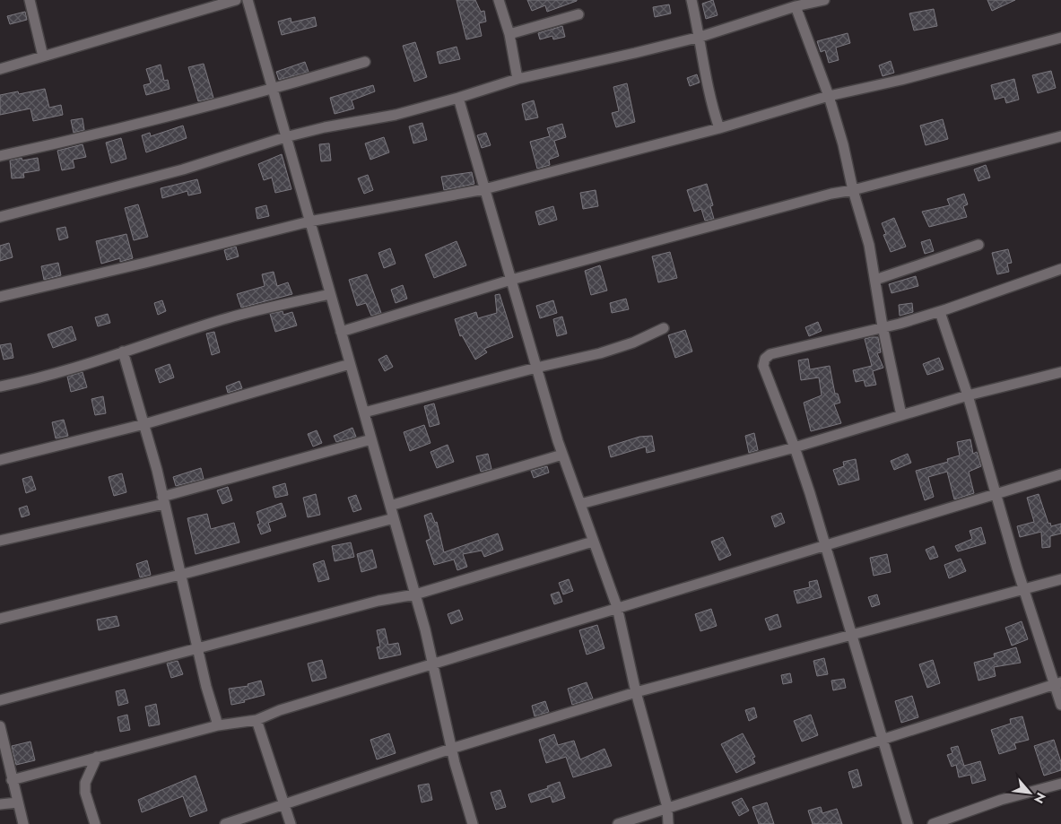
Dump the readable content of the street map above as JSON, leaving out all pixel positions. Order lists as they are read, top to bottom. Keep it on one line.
{"north":"bottom right"}
